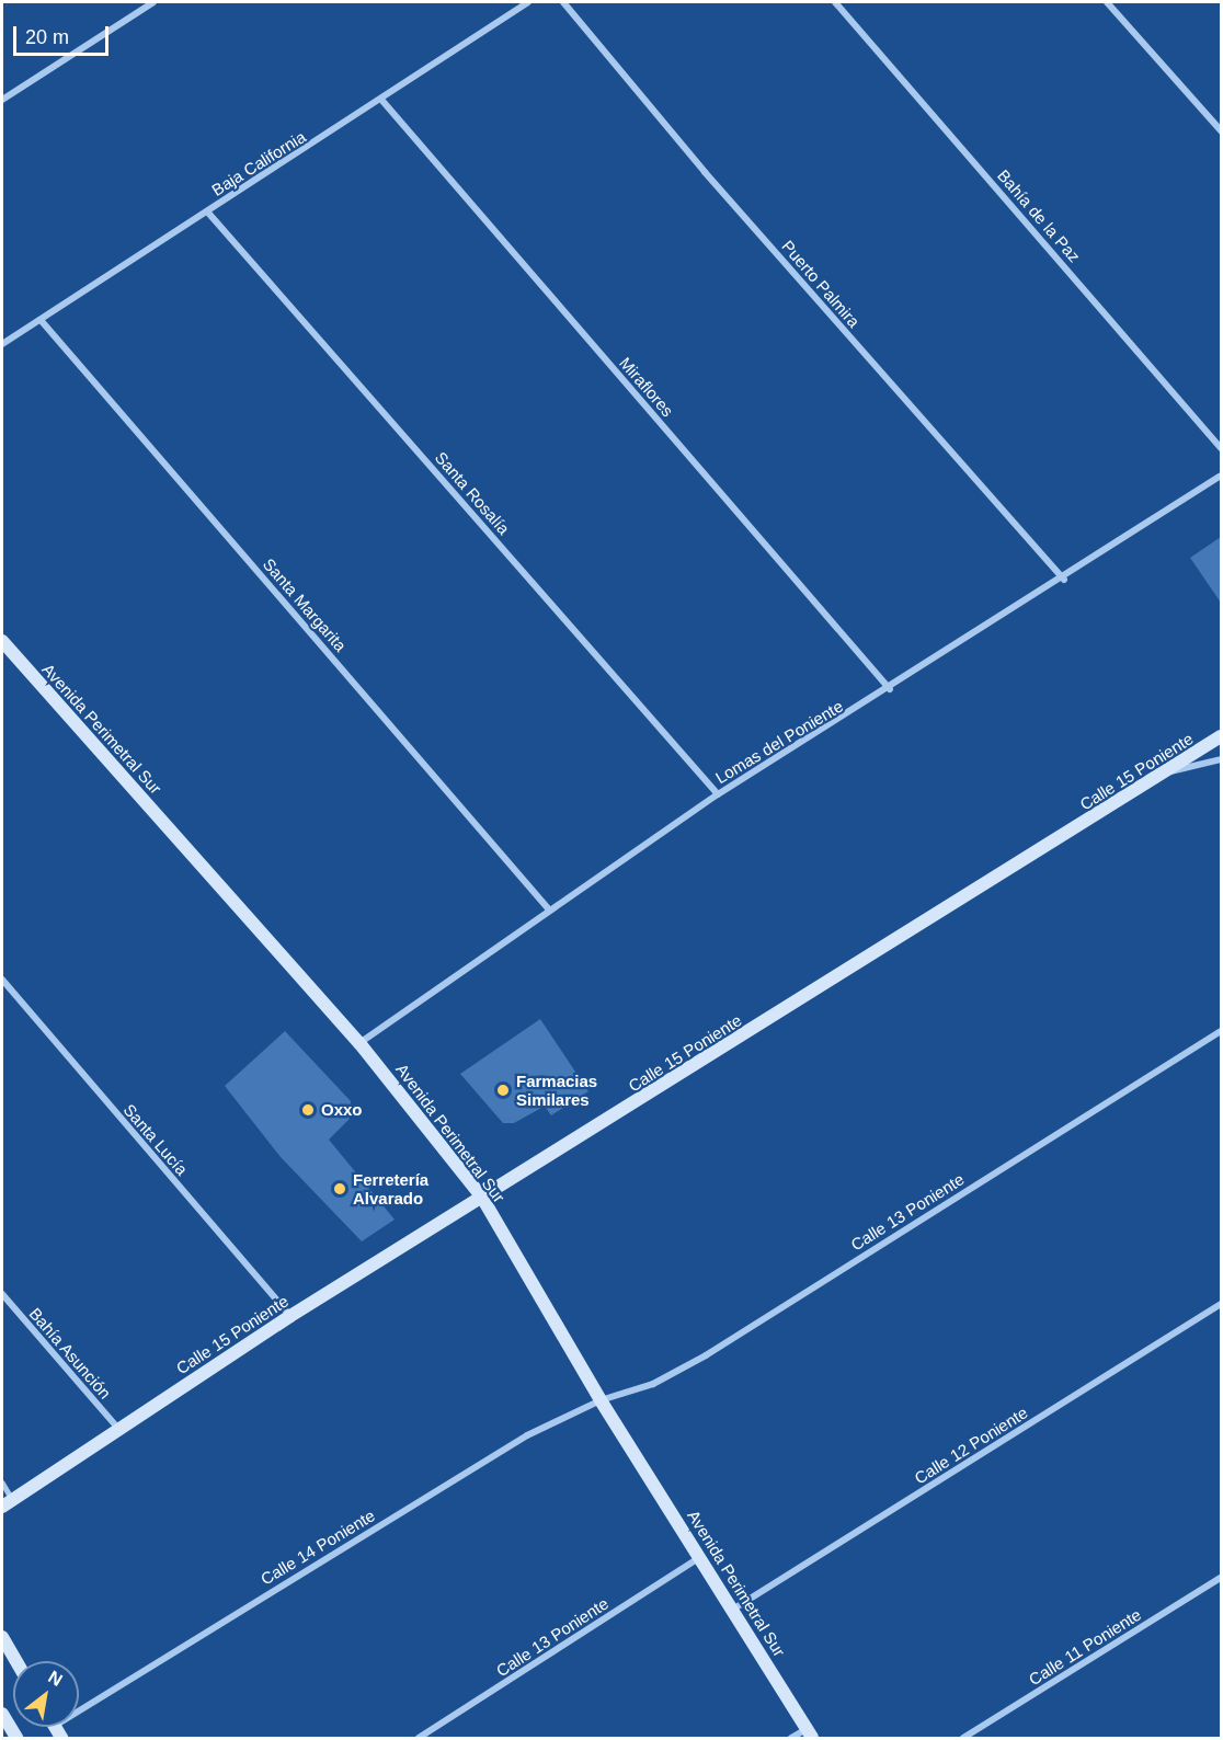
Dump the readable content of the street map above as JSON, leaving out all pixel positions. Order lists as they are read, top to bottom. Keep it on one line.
{"streets":{"street":["Baja California","Bahía de la Paz","Puerto Palmira","Miraflores","Santa Rosalía","Santa Margarita","Avenida Perimetral Sur","Lomas del Poniente","Calle 15 Poniente","Santa Lucía","Calle 13 Poniente","Bahía Asunción","Calle 12 Poniente","Calle 14 Poniente","Calle 11 Poniente"]},"crossings":[["Baja California","Miraflores"],["Baja California","Santa Rosalía"],["Baja California","Santa Margarita"],["Puerto Palmira","Lomas del Poniente"],["Miraflores","Lomas del Poniente"],["Santa Rosalía","Lomas del Poniente"],["Santa Margarita","Lomas del Poniente"],["Avenida Perimetral Sur","Lomas del Poniente"],["Avenida Perimetral Sur","Calle 15 Poniente"],["Avenida Perimetral Sur","Calle 13 Poniente"],["Avenida Perimetral Sur","Calle 12 Poniente"],["Avenida Perimetral Sur","Calle 14 Poniente"],["Calle 15 Poniente","Santa Lucía"],["Calle 15 Poniente","Bahía Asunción"],["Calle 13 Poniente","Calle 14 Poniente"]],"places":["Farmacias Similares","Oxxo","Ferretería Alvarado"],"scale_bar":"20 m","north":"top right"}
